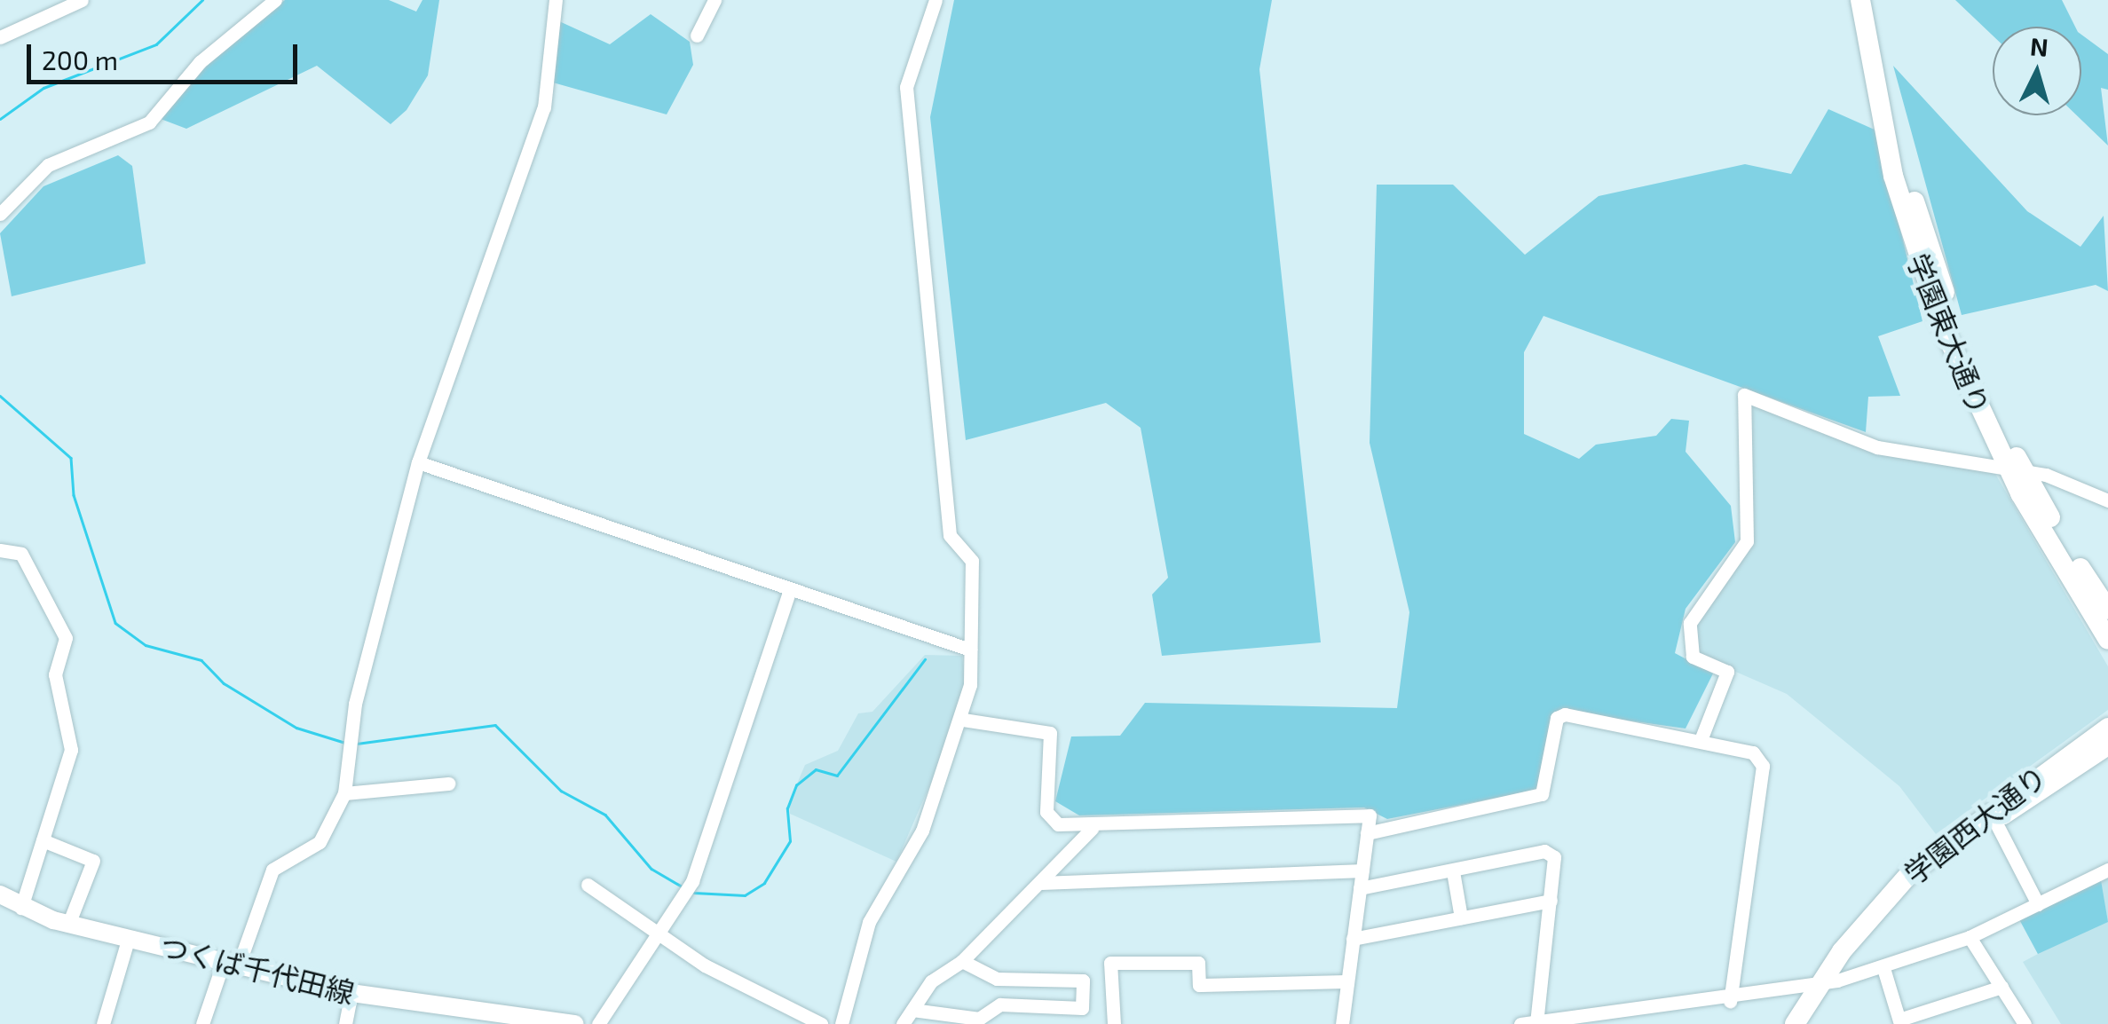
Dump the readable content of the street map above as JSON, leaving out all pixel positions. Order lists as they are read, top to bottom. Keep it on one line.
{"streets":{"highway":["学園東大通り","学園西大通り"],"main road":["つくば千代田線"]},"scale_bar":"200 m","north":"top"}
